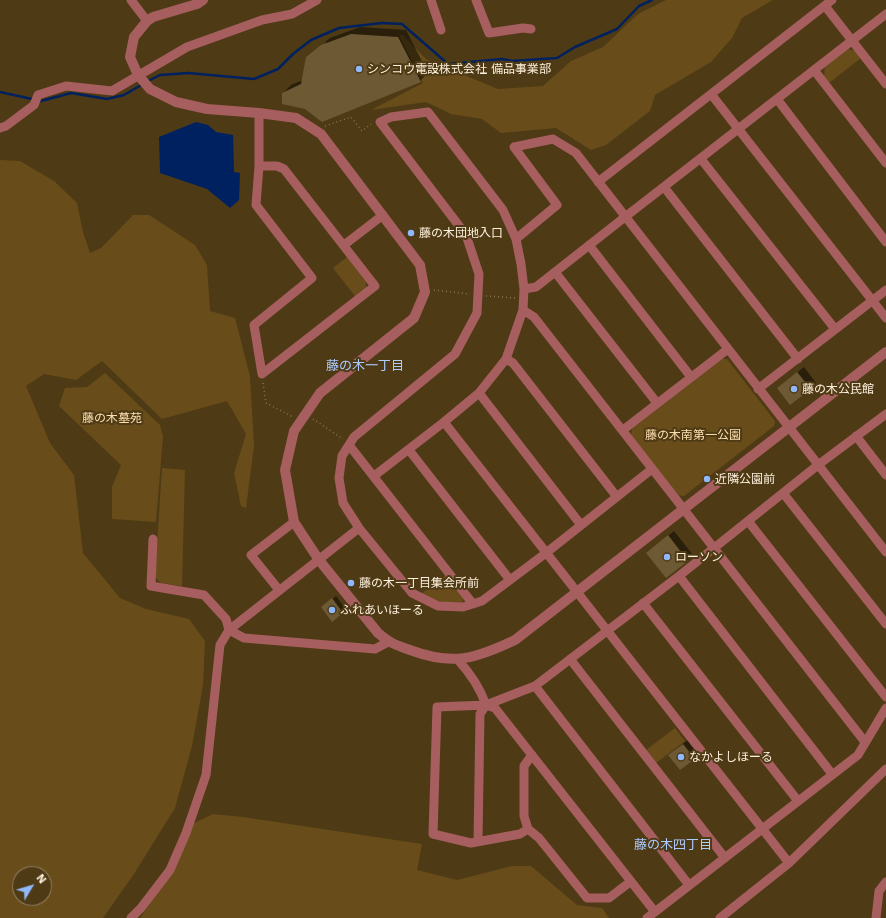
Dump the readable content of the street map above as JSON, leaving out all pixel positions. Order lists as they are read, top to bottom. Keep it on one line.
{"districts":["藤の木一丁目","藤の木四丁目"],"parks":["藤の木墓苑","藤の木南第一公園"],"places":["シンコウ電設株式会社 備品事業部","藤の木団地入口","藤の木公民館","近隣公園前","ローソン","藤の木一丁目集会所前","ふれあいほーる","なかよしほーる"],"north":"top right"}
